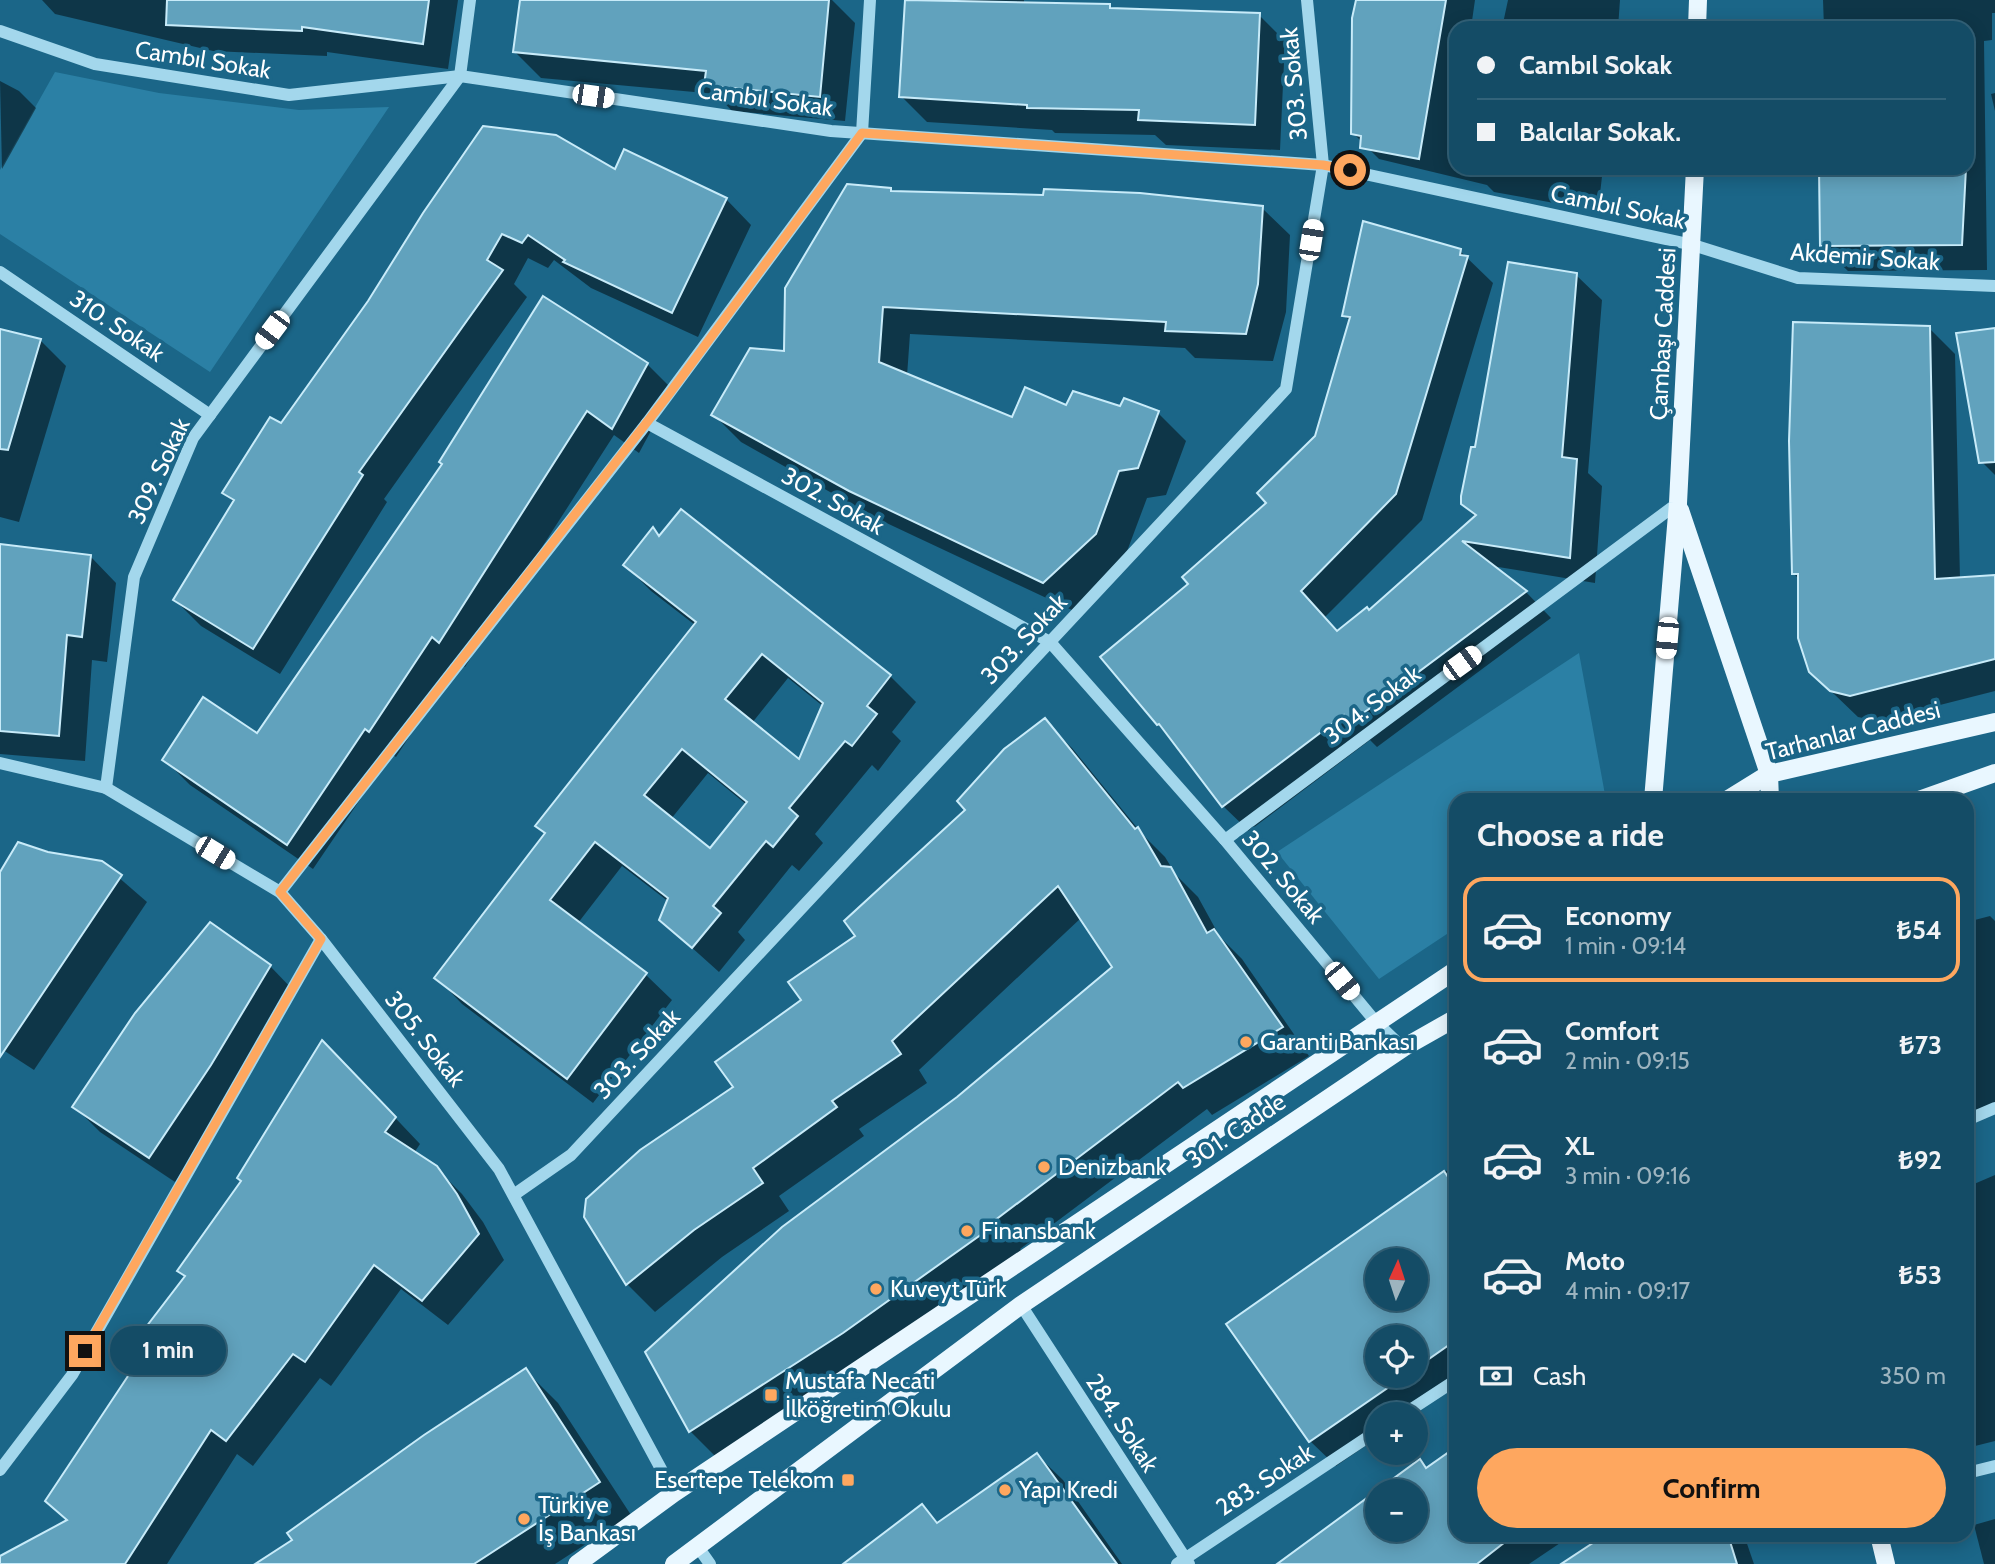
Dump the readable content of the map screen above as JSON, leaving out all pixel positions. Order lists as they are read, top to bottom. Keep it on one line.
{"streets":{"main road":["Çambaşı Caddesi","Tarhanlar Caddesi","301. Cadde"],"street":["Cambıl Sokak","303. Sokak","Akdemir Sokak","310. Sokak","309. Sokak","302. Sokak","304. Sokak","305. Sokak","284. Sokak","283. Sokak"]},"crossings":[["Cambıl Sokak","303. Sokak"],["Cambıl Sokak","Akdemir Sokak"],["Cambıl Sokak","Çambaşı Caddesi"],["Cambıl Sokak","309. Sokak"],["303. Sokak","302. Sokak"],["303. Sokak","305. Sokak"],["Akdemir Sokak","Çambaşı Caddesi"],["310. Sokak","309. Sokak"],["Çambaşı Caddesi","304. Sokak"],["Çambaşı Caddesi","Tarhanlar Caddesi"],["309. Sokak","305. Sokak"],["302. Sokak","304. Sokak"],["302. Sokak","301. Cadde"],["305. Sokak","301. Cadde"],["301. Cadde","284. Sokak"],["284. Sokak","283. Sokak"]],"places":{"other":["Garanti Bankası","Denizbank","Finansbank","Kuveyt Türk","Yapı Kredi","Türkiye İş Bankası"],"transit":["Mustafa Necati İlköğretim Okulu","Esertepe Telekom"]},"north":"top","page":{"banner":["Cambıl Sokak","Balcılar Sokak."],"heading":"Choose a ride","list":[{"name":"Economy","note":"1 min · 09:14","value":"₺54"},{"name":"Comfort","note":"2 min · 09:15","value":"₺73"},{"name":"XL","note":"3 min · 09:16","value":"₺92"},{"name":"Moto","note":"4 min · 09:17","value":"₺53"}],"map_buttons":["+","−"],"bubble":"1 min","pay":["Cash","350 m"],"buttons":"Confirm"}}
